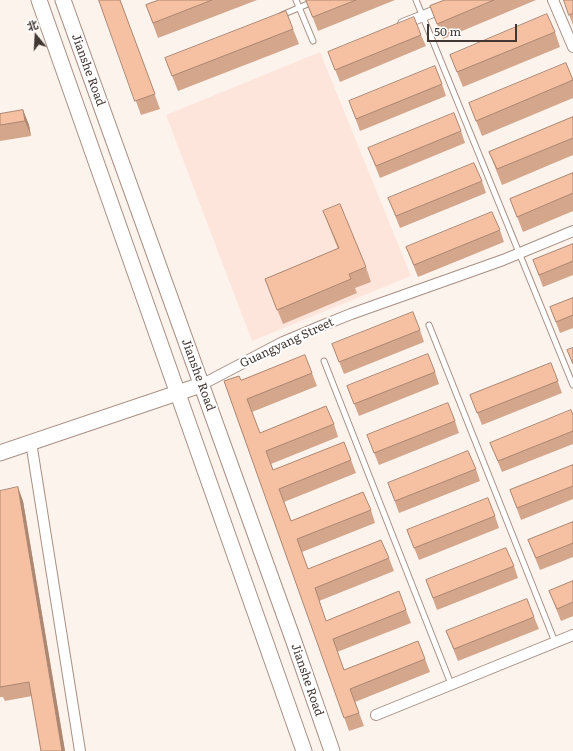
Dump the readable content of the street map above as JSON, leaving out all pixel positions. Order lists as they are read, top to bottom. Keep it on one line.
{"streets":{"street":["Jianshe Road","Guangyang Street"]},"crossings":[["Jianshe Road","Guangyang Street"]],"scale_bar":"50 m","north":"top"}
